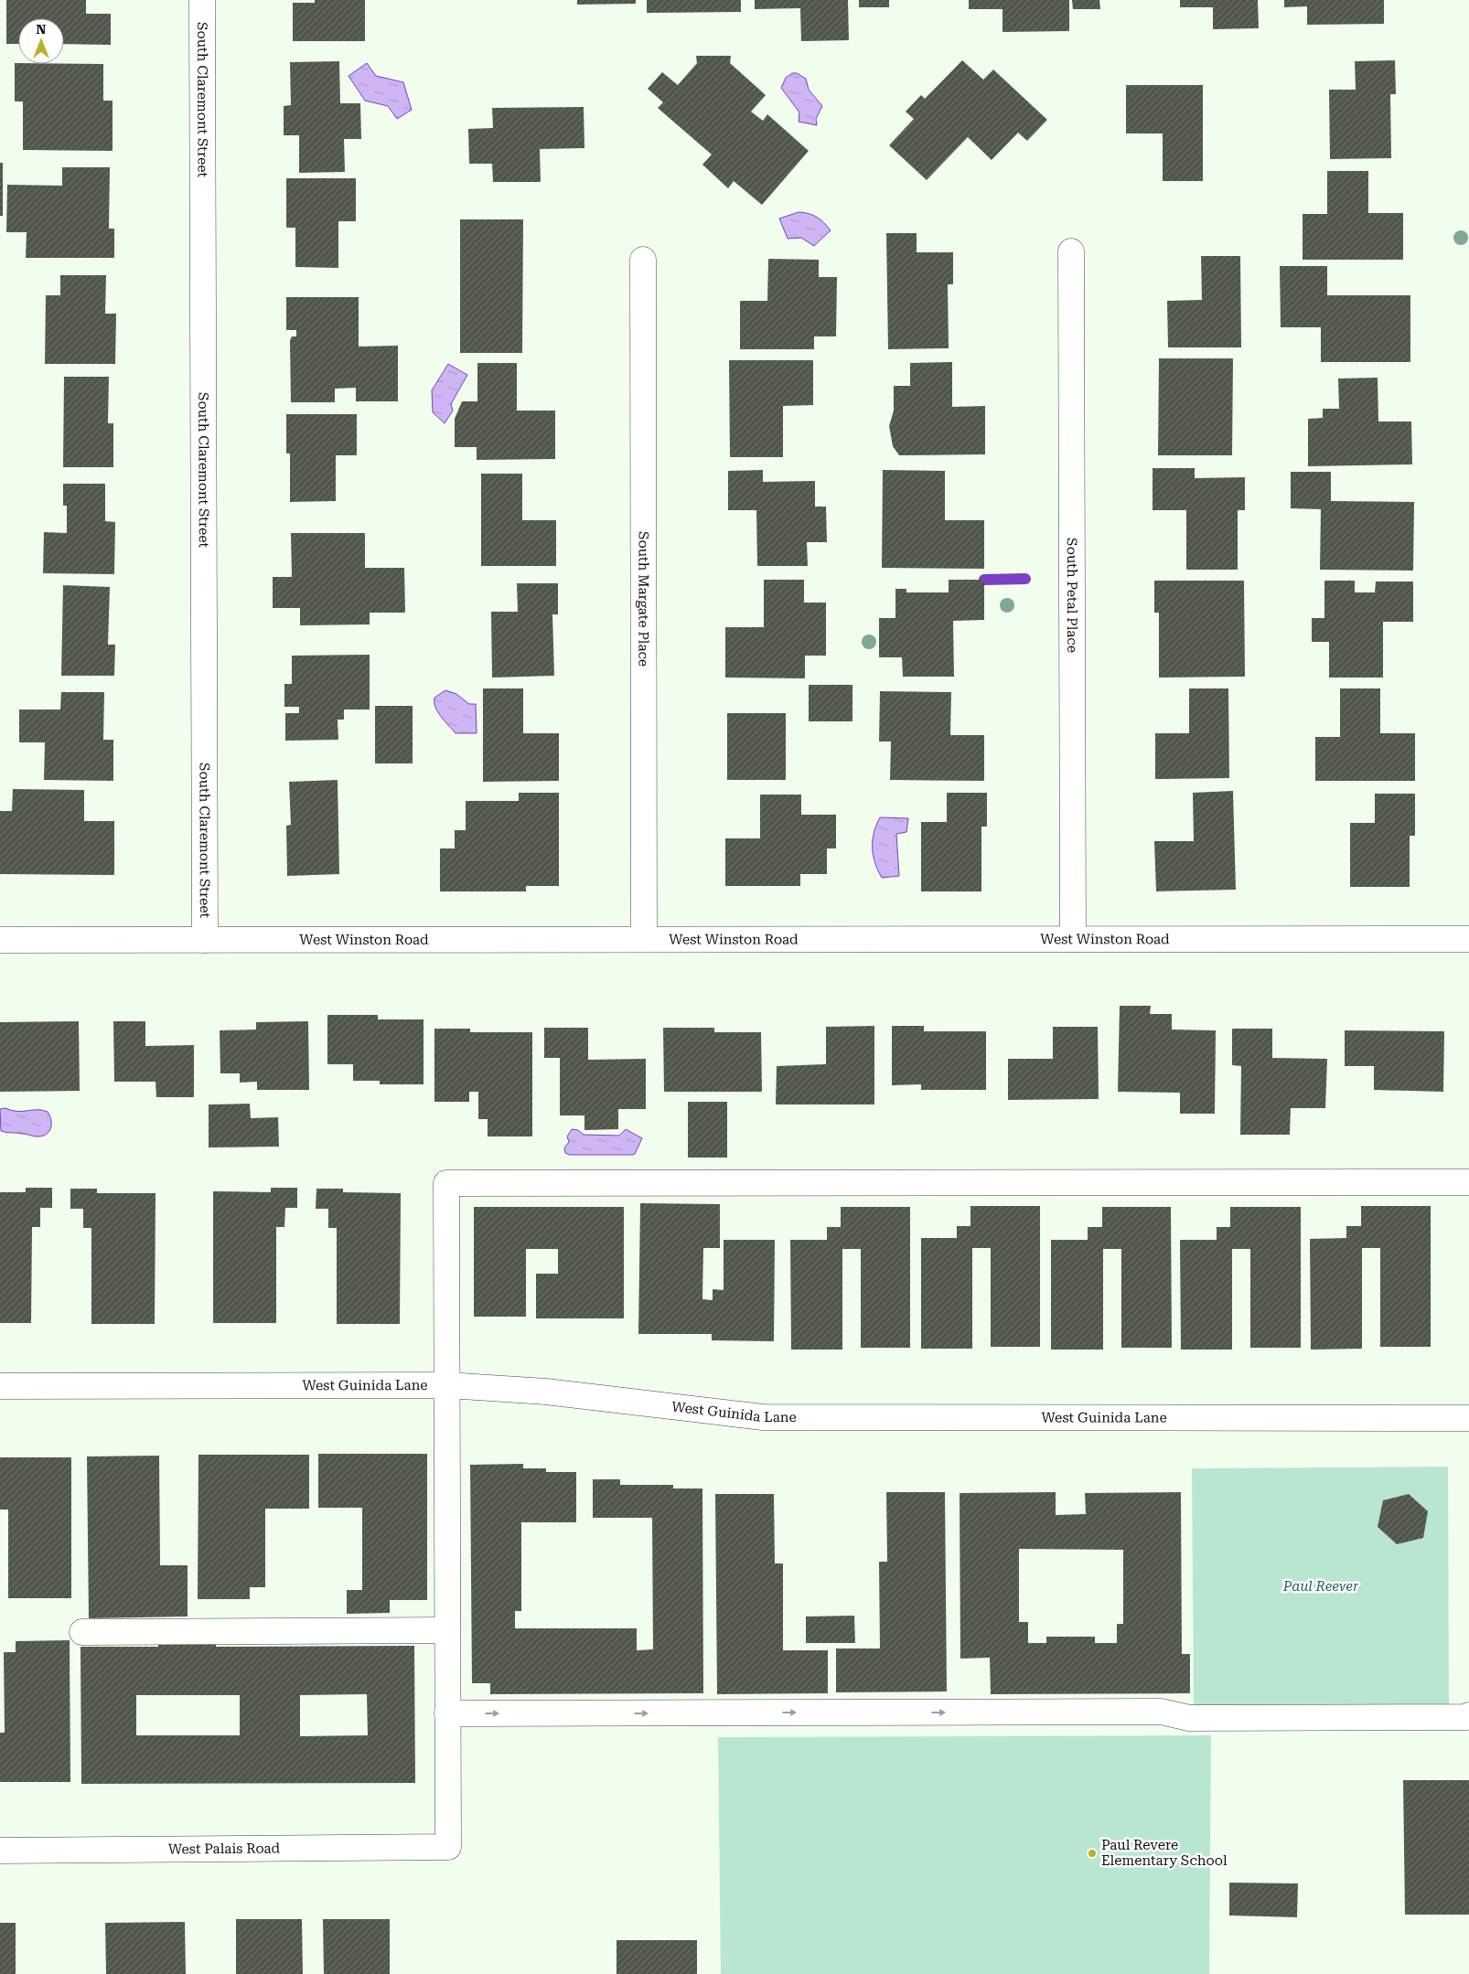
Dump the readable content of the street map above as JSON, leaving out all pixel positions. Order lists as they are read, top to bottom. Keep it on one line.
{"streets":{"street":["South Claremont Street","South Petal Place","South Margate Place","West Winston Road","West Guinida Lane","West Palais Road"]},"crossings":[["South Claremont Street","West Winston Road"],["South Petal Place","West Winston Road"],["South Margate Place","West Winston Road"]],"parks":["Paul Reever"],"places":["Paul Revere Elementary School"],"north":"top"}
